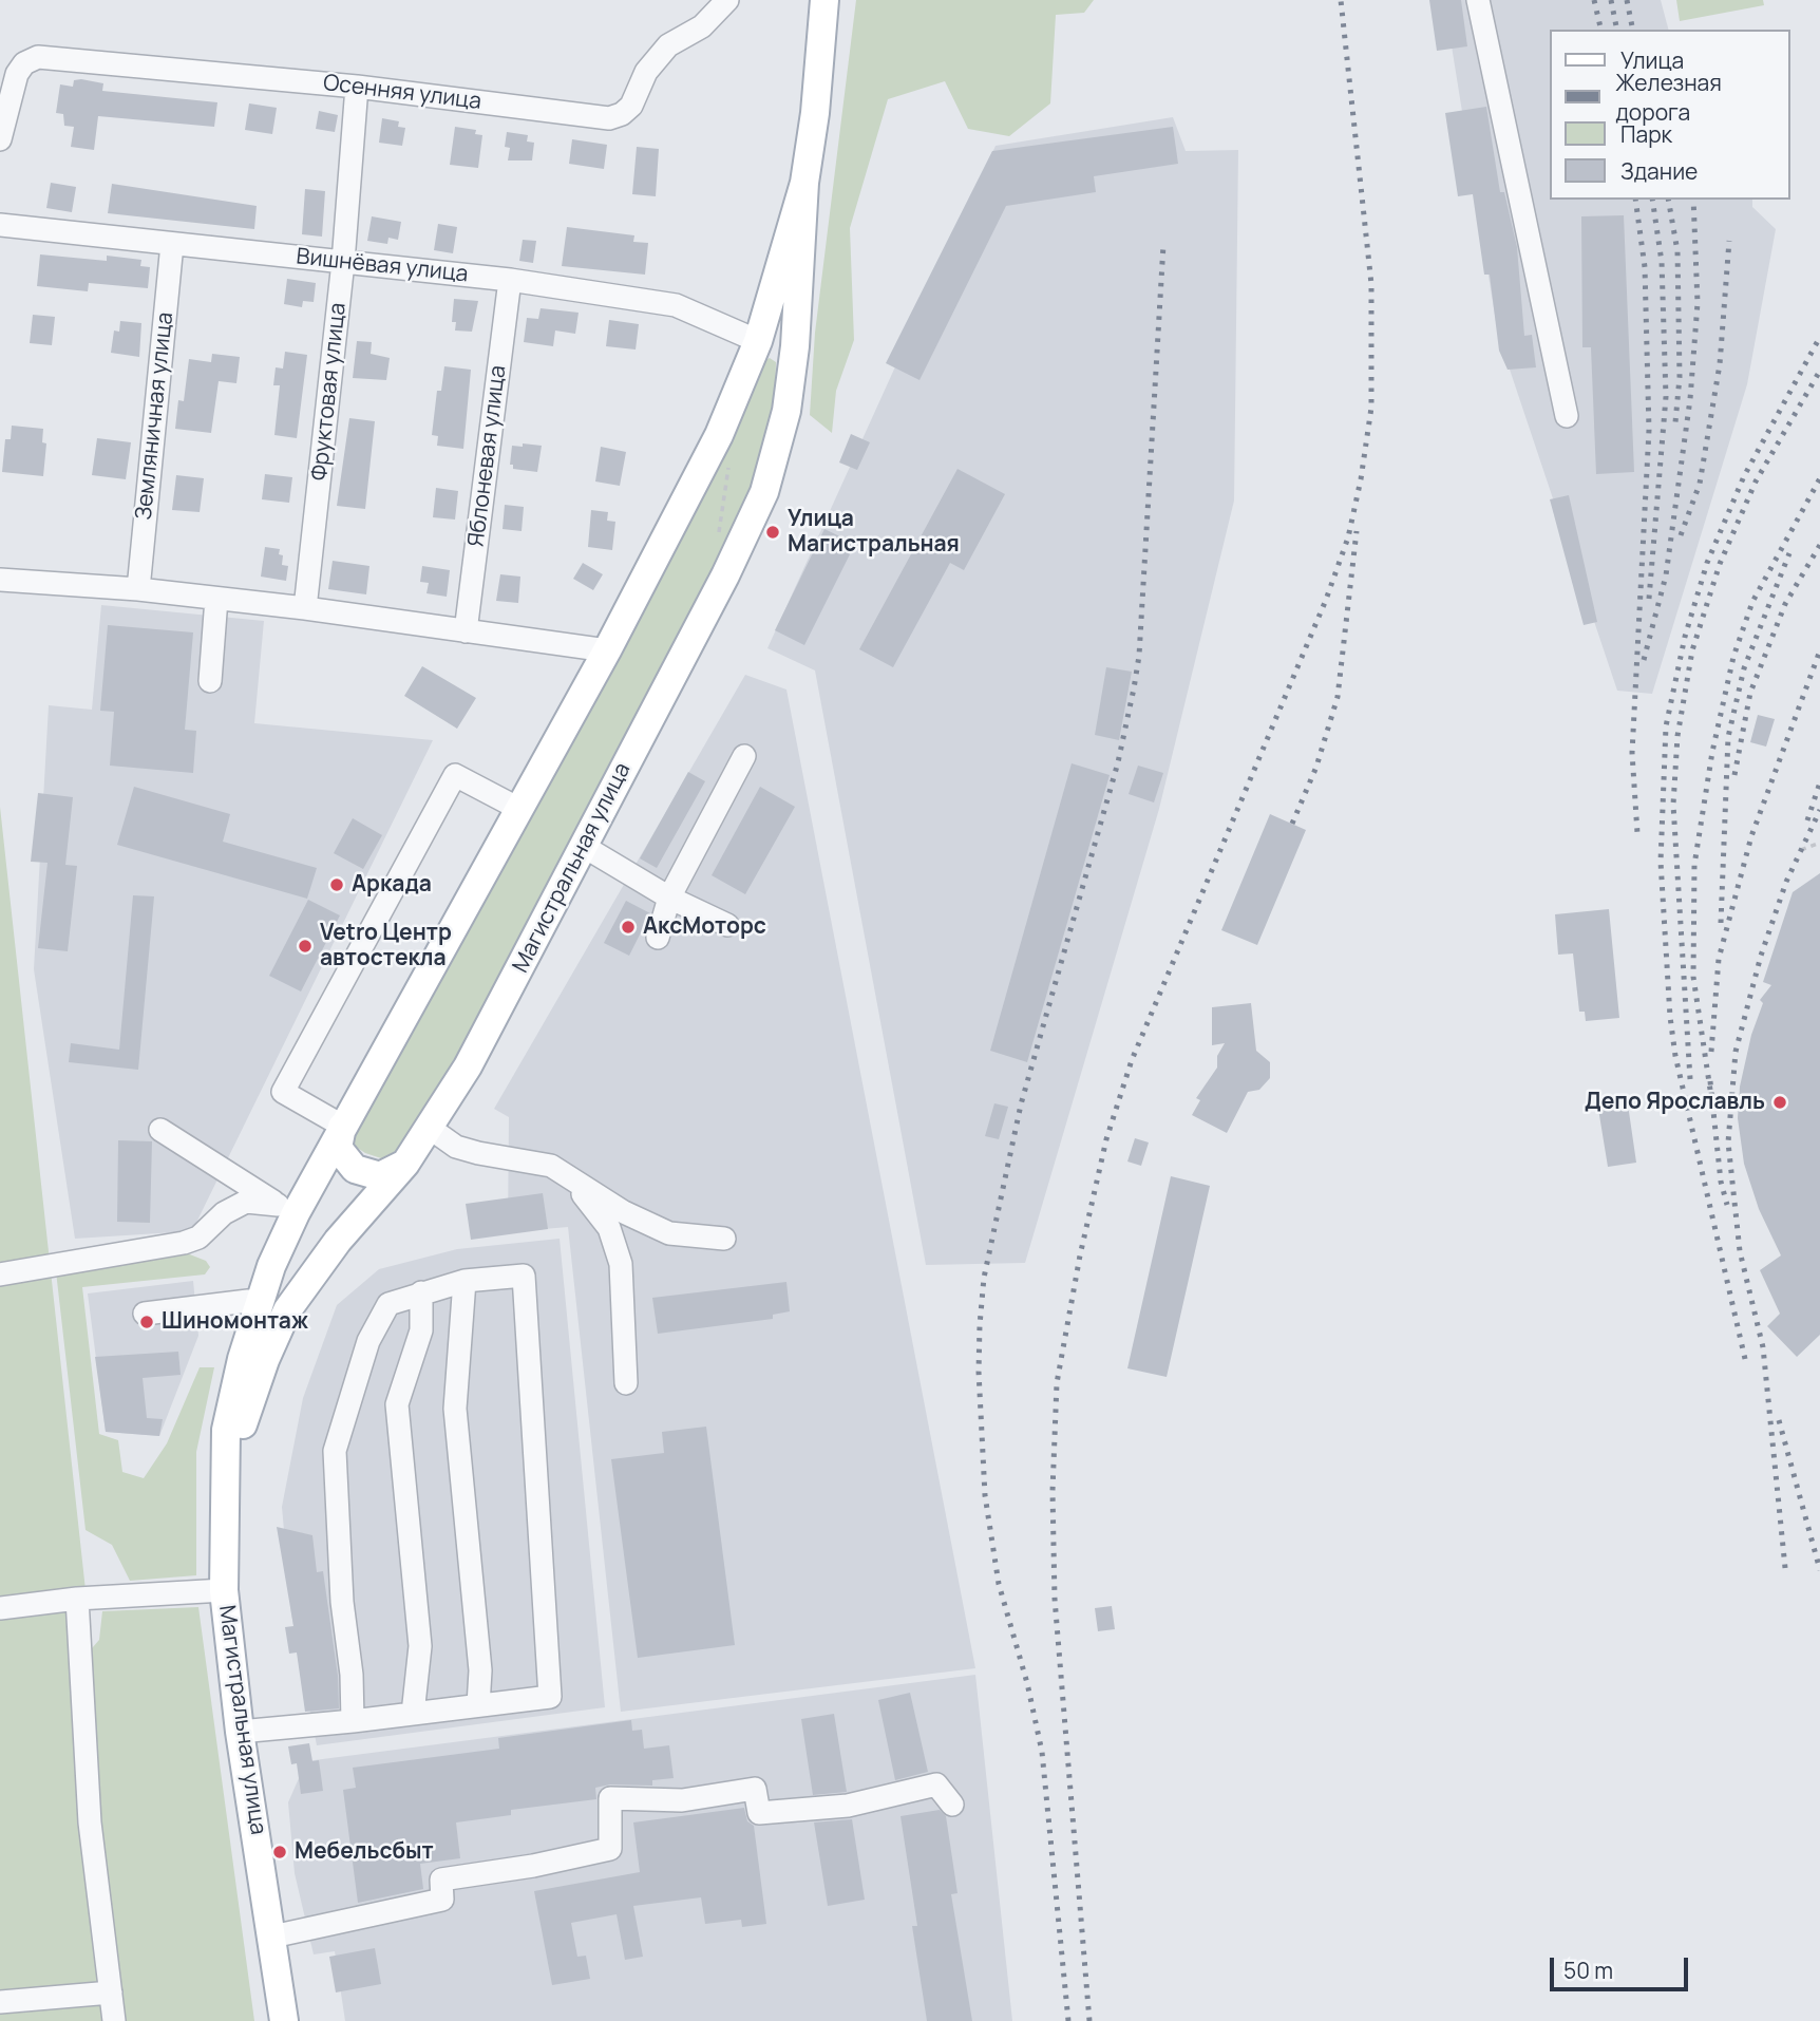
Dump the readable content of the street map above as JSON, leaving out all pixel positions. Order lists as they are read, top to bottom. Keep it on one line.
{"streets":{"main road":["Магистральная улица"],"street":["Осенняя улица","Вишнёвая улица","Фруктовая улица","Земляничная улица","Яблоневая улица"]},"crossings":[["Осенняя улица","Фруктовая улица"],["Вишнёвая улица","Фруктовая улица"],["Вишнёвая улица","Земляничная улица"],["Вишнёвая улица","Яблоневая улица"],["Вишнёвая улица","Магистральная улица"]],"places":["Улица Магистральная","Аркада","АксМоторс","Vetro Центр автостекла","Депо Ярославль","Шиномонтаж","Мебельсбыт"],"legend":["Улица","Железная дорога","Парк","Здание"],"scale_bar":"50 m"}
